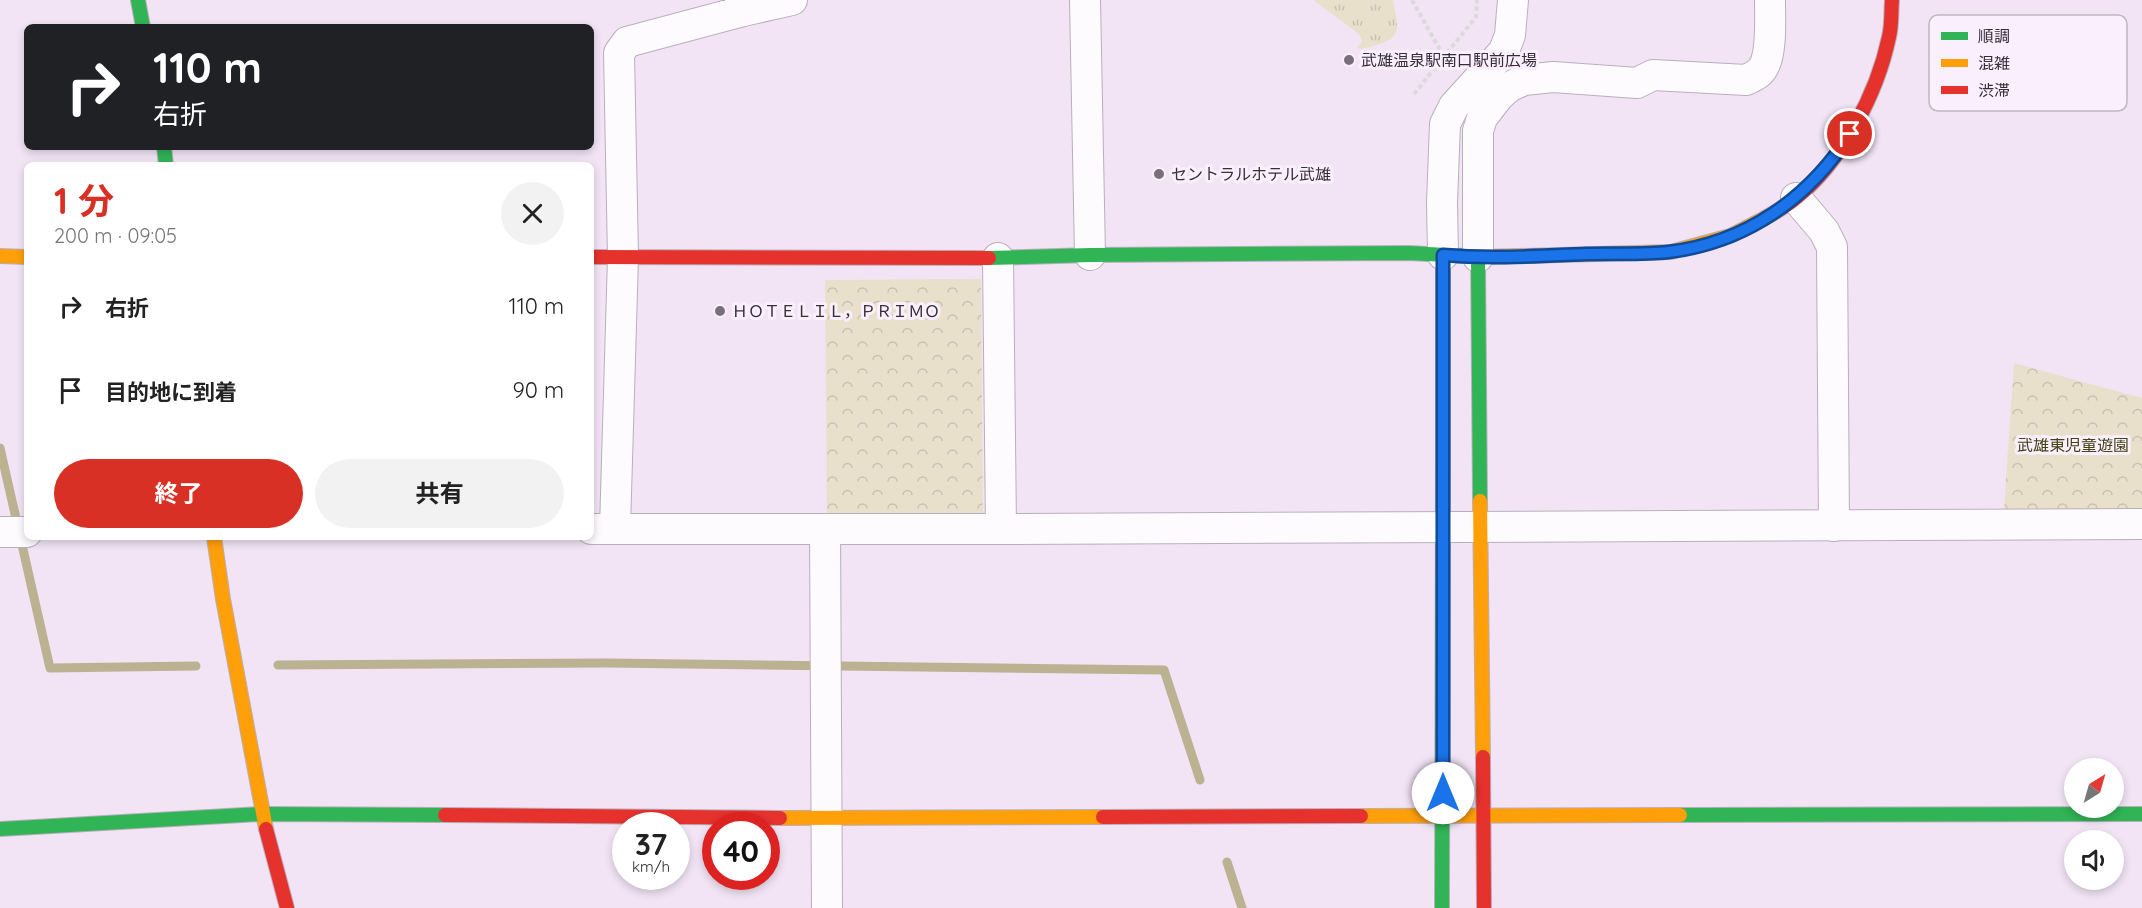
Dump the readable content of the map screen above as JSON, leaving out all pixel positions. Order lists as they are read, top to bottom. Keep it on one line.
{"parks":["武雄東児童遊園"],"places":["武雄温泉駅南口駅前広場","セントラルホテル武雄","ＨＯＴＥＬＩＬ，ＰＲＩＭＯ"],"legend":["順調","混雑","渋滞"],"north":"top right","page":{"turn":["110 m","右折"],"heading":["1 分","200 m · 09:05"],"list":[{"name":"右折","value":"110 m"},{"name":"目的地に到着","value":"90 m"}],"buttons":["終了","共有"],"speed":"37 km/h","limit":"40"}}
